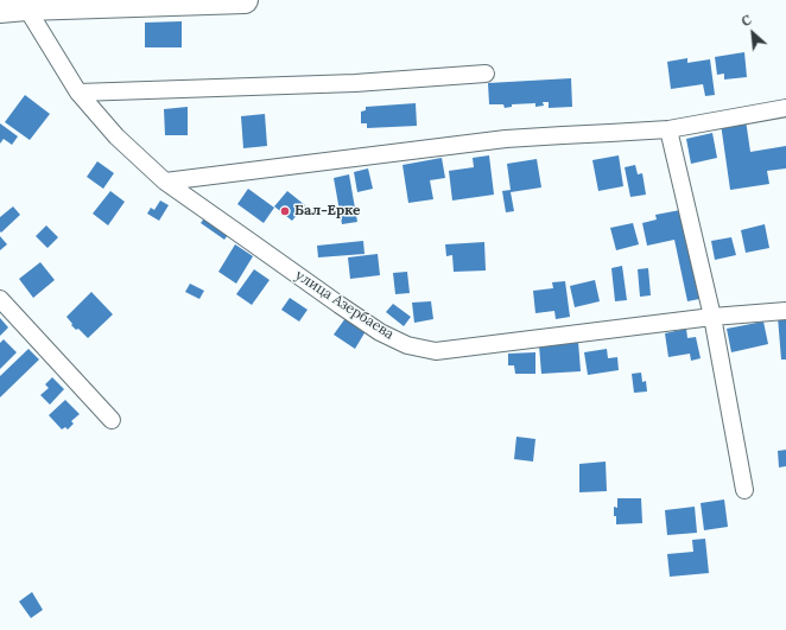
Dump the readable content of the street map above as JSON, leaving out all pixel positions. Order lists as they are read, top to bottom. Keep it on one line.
{"streets":{"street":["улица Азербаева"]},"places":["Бал-Ерке"],"north":"top left"}
